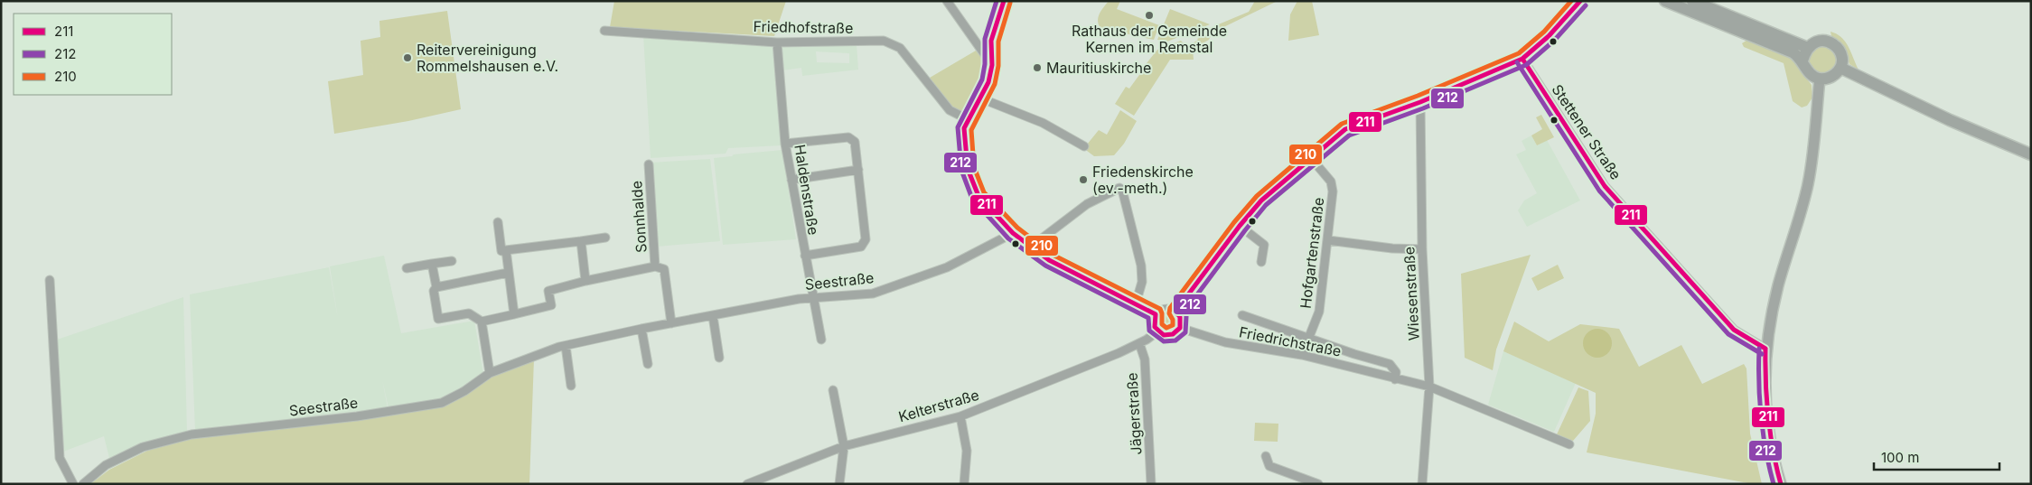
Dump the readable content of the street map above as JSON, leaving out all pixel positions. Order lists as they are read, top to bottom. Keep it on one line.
{"streets":{"street":["Friedhofstraße","Stettener Straße","Haldenstraße","Sonnhalde","Hofgartenstraße","Seestraße","Wiesenstraße","Friedrichstraße","Kelterstraße","Jägerstraße"]},"crossings":[["Friedhofstraße","Haldenstraße"],["Haldenstraße","Seestraße"],["Sonnhalde","Seestraße"],["Hofgartenstraße","Friedrichstraße"],["Wiesenstraße","Friedrichstraße"],["Friedrichstraße","Kelterstraße"],["Kelterstraße","Jägerstraße"]],"places":["Rathaus der Gemeinde Kernen im Remstal","Reitervereinigung Rommelshausen e.V.","Mauritiuskirche","Friedenskirche (ev.-meth.)"],"lines":["transit line 211","transit line 212","transit line 210"],"legend":["211","212","210"],"scale_bar":"100 m"}
